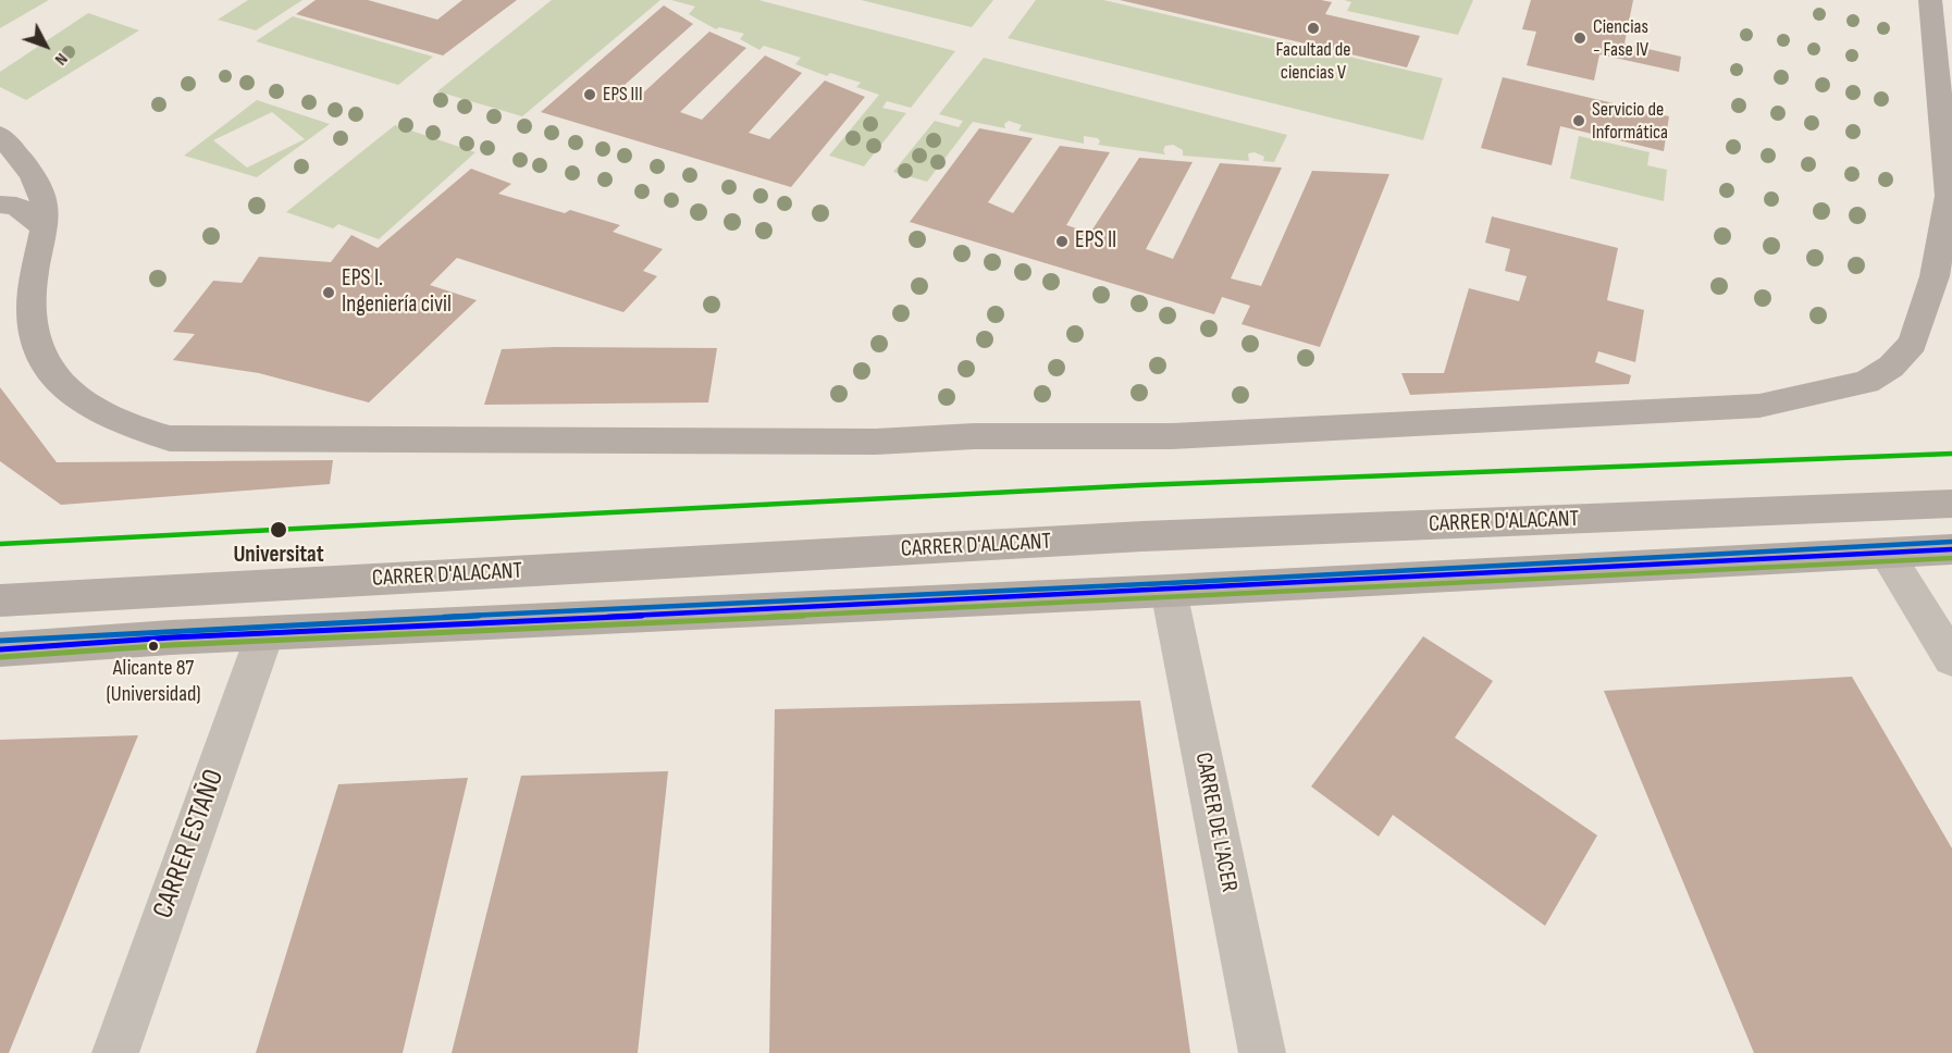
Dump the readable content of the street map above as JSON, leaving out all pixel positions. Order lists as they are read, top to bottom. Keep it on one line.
{"streets":{"main road":["CARRER D'ALACANT"],"street":["CARRER DE L'ACER","CARRER ESTAÑO"]},"places":["Facultad de ciencias V","Ciencias - Fase IV","EPS III","Servicio de Informática","EPS II","EPS I. Ingeniería civil","Universitat","Alicante 87 (Universidad)"],"north":"bottom right"}
